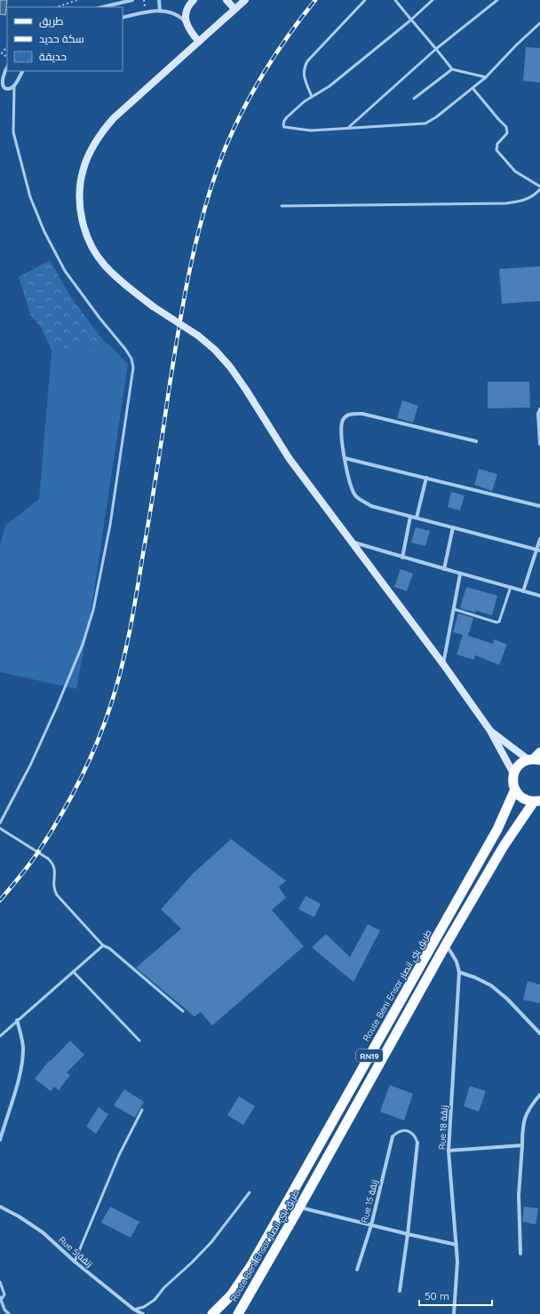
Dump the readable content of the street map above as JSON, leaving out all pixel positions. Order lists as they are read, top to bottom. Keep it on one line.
{"streets":{"highway":["Route Beni Ensar طريق بني انصار","RN19"],"street":["Rue 18 زنقة","Rue 15 زنقة","Rue 5 زنقة"]},"crossings":[["Route Beni Ensar طريق بني انصار","RN19"],["Route Beni Ensar طريق بني انصار","Rue 18 زنقة"]],"legend":["طريق","سكة حديد","حديقة"],"scale_bar":"50 m"}
